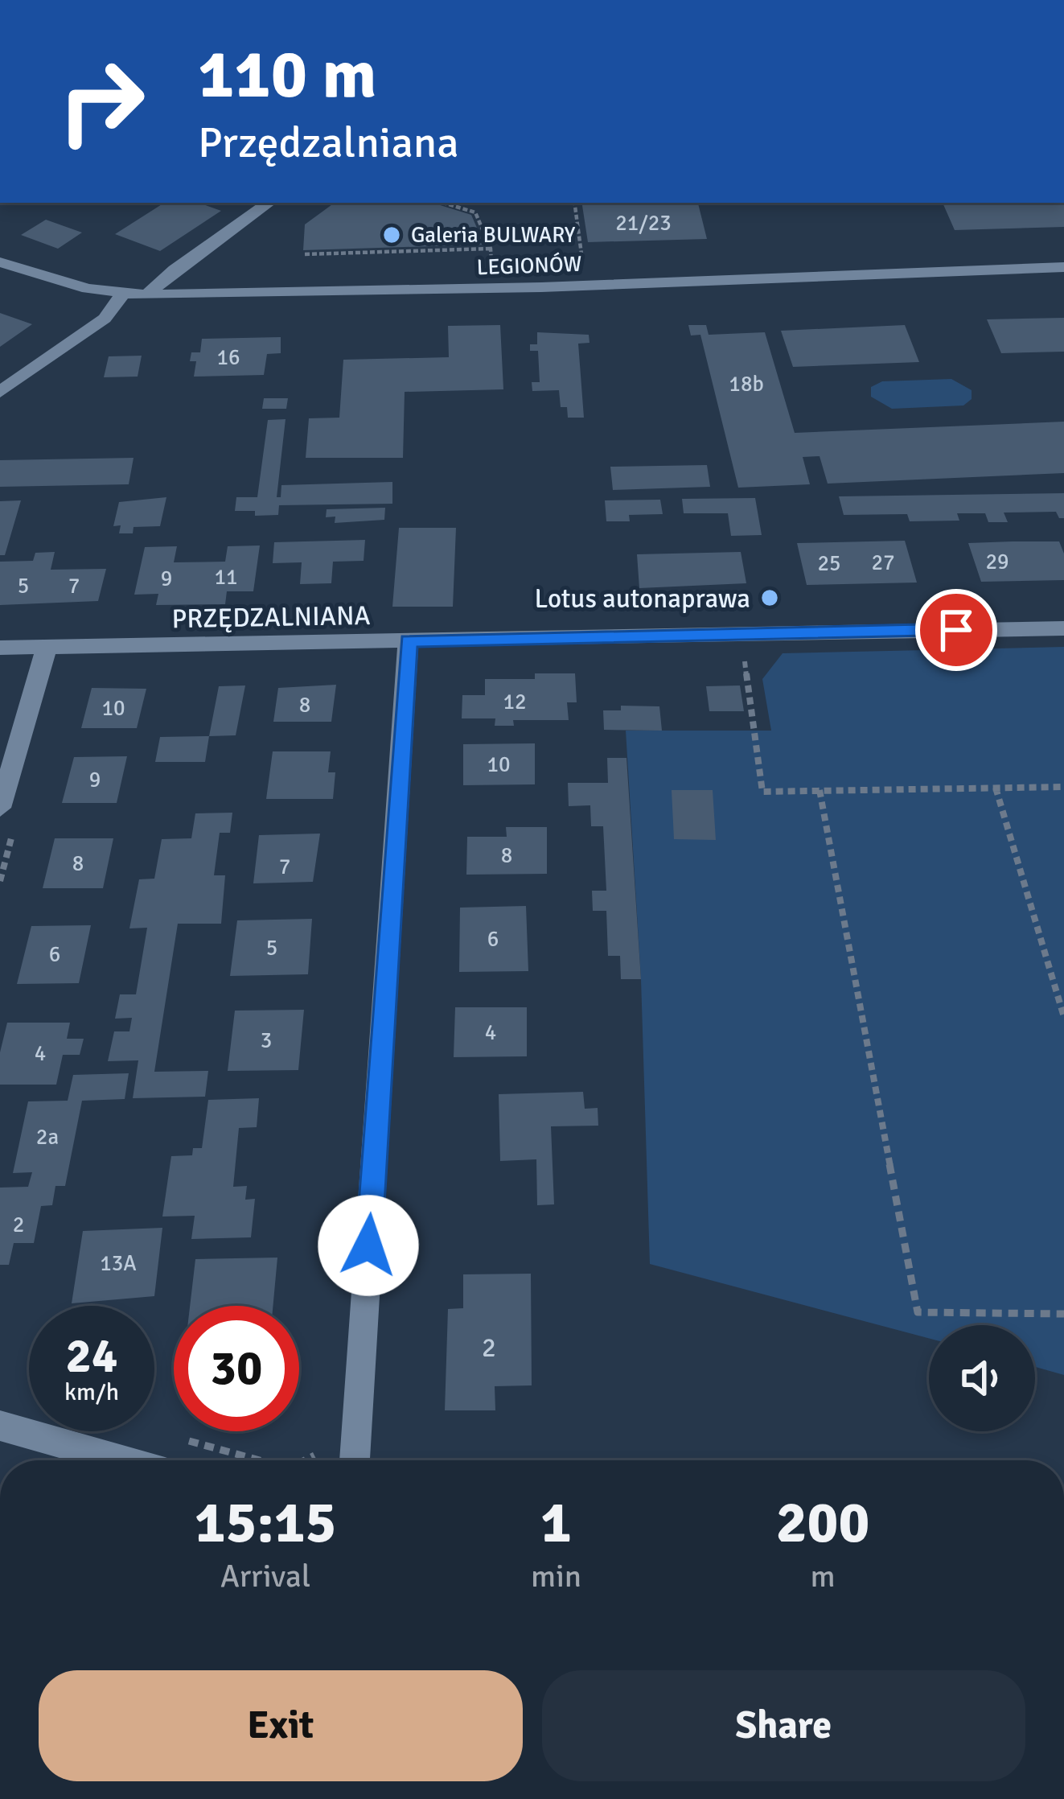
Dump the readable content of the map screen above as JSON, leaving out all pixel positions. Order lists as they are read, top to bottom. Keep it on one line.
{"streets":{"street":["LEGIONÓW","PRZĘDZALNIANA"]},"places":["Galeria BULWARY","Lotus autonaprawa"],"house_numbers":["21/23","16","18b","29","27","25","11","9","5","7","12","8","10","10","9","8","8","7","6","5","6","4","3","4","2a","2","13A","2"],"page":{"turn":["110 m","Przędzalniana"],"speed":"24 km/h","limit":"30","eta":["15:15","Arrival","1","min","200","m"],"buttons":["Exit","Share"]}}
